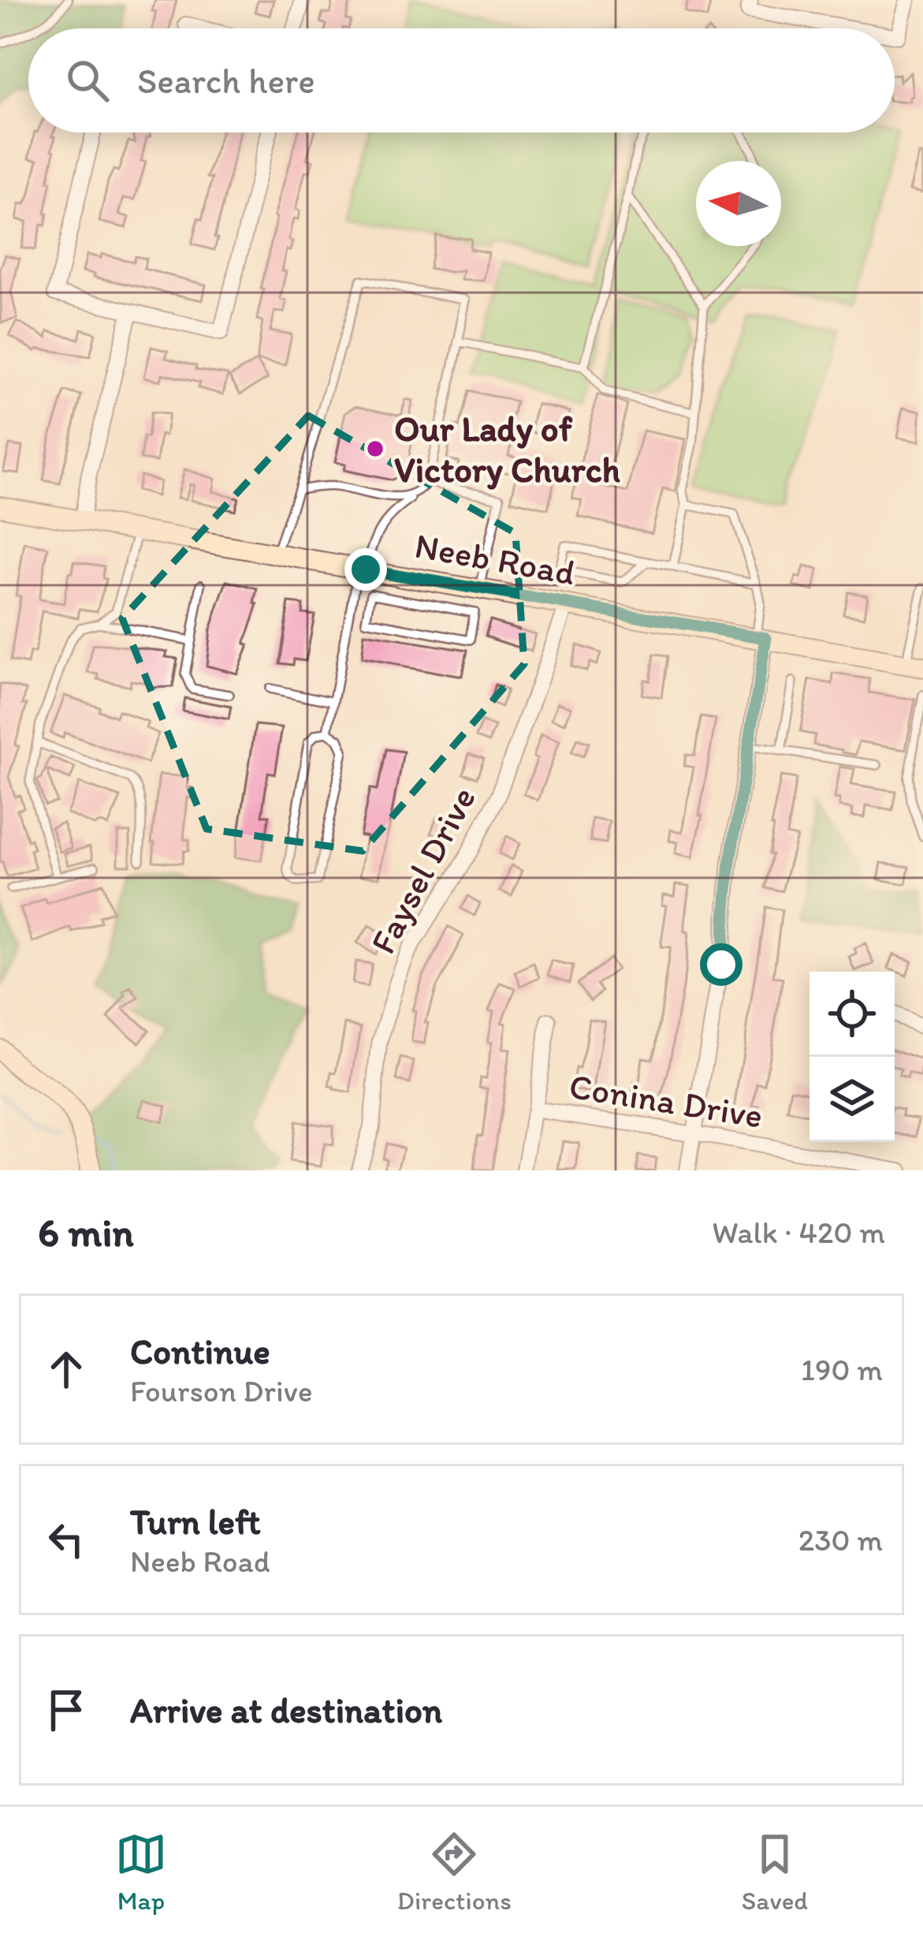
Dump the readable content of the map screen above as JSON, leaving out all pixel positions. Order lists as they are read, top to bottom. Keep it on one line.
{"streets":{"street":["Neeb Road","Faysel Drive","Conina Drive"]},"crossings":[["Neeb Road","Faysel Drive"]],"places":["Our Lady of Victory Church"],"north":"left","page":{"search":"Search here","heading":["6 min","Walk · 420 m"],"list":[["Continue","Fourson Drive","190 m"],["Turn left","Neeb Road","230 m"],"Arrive at destination"],"nav":["Map","Directions","Saved"]}}
